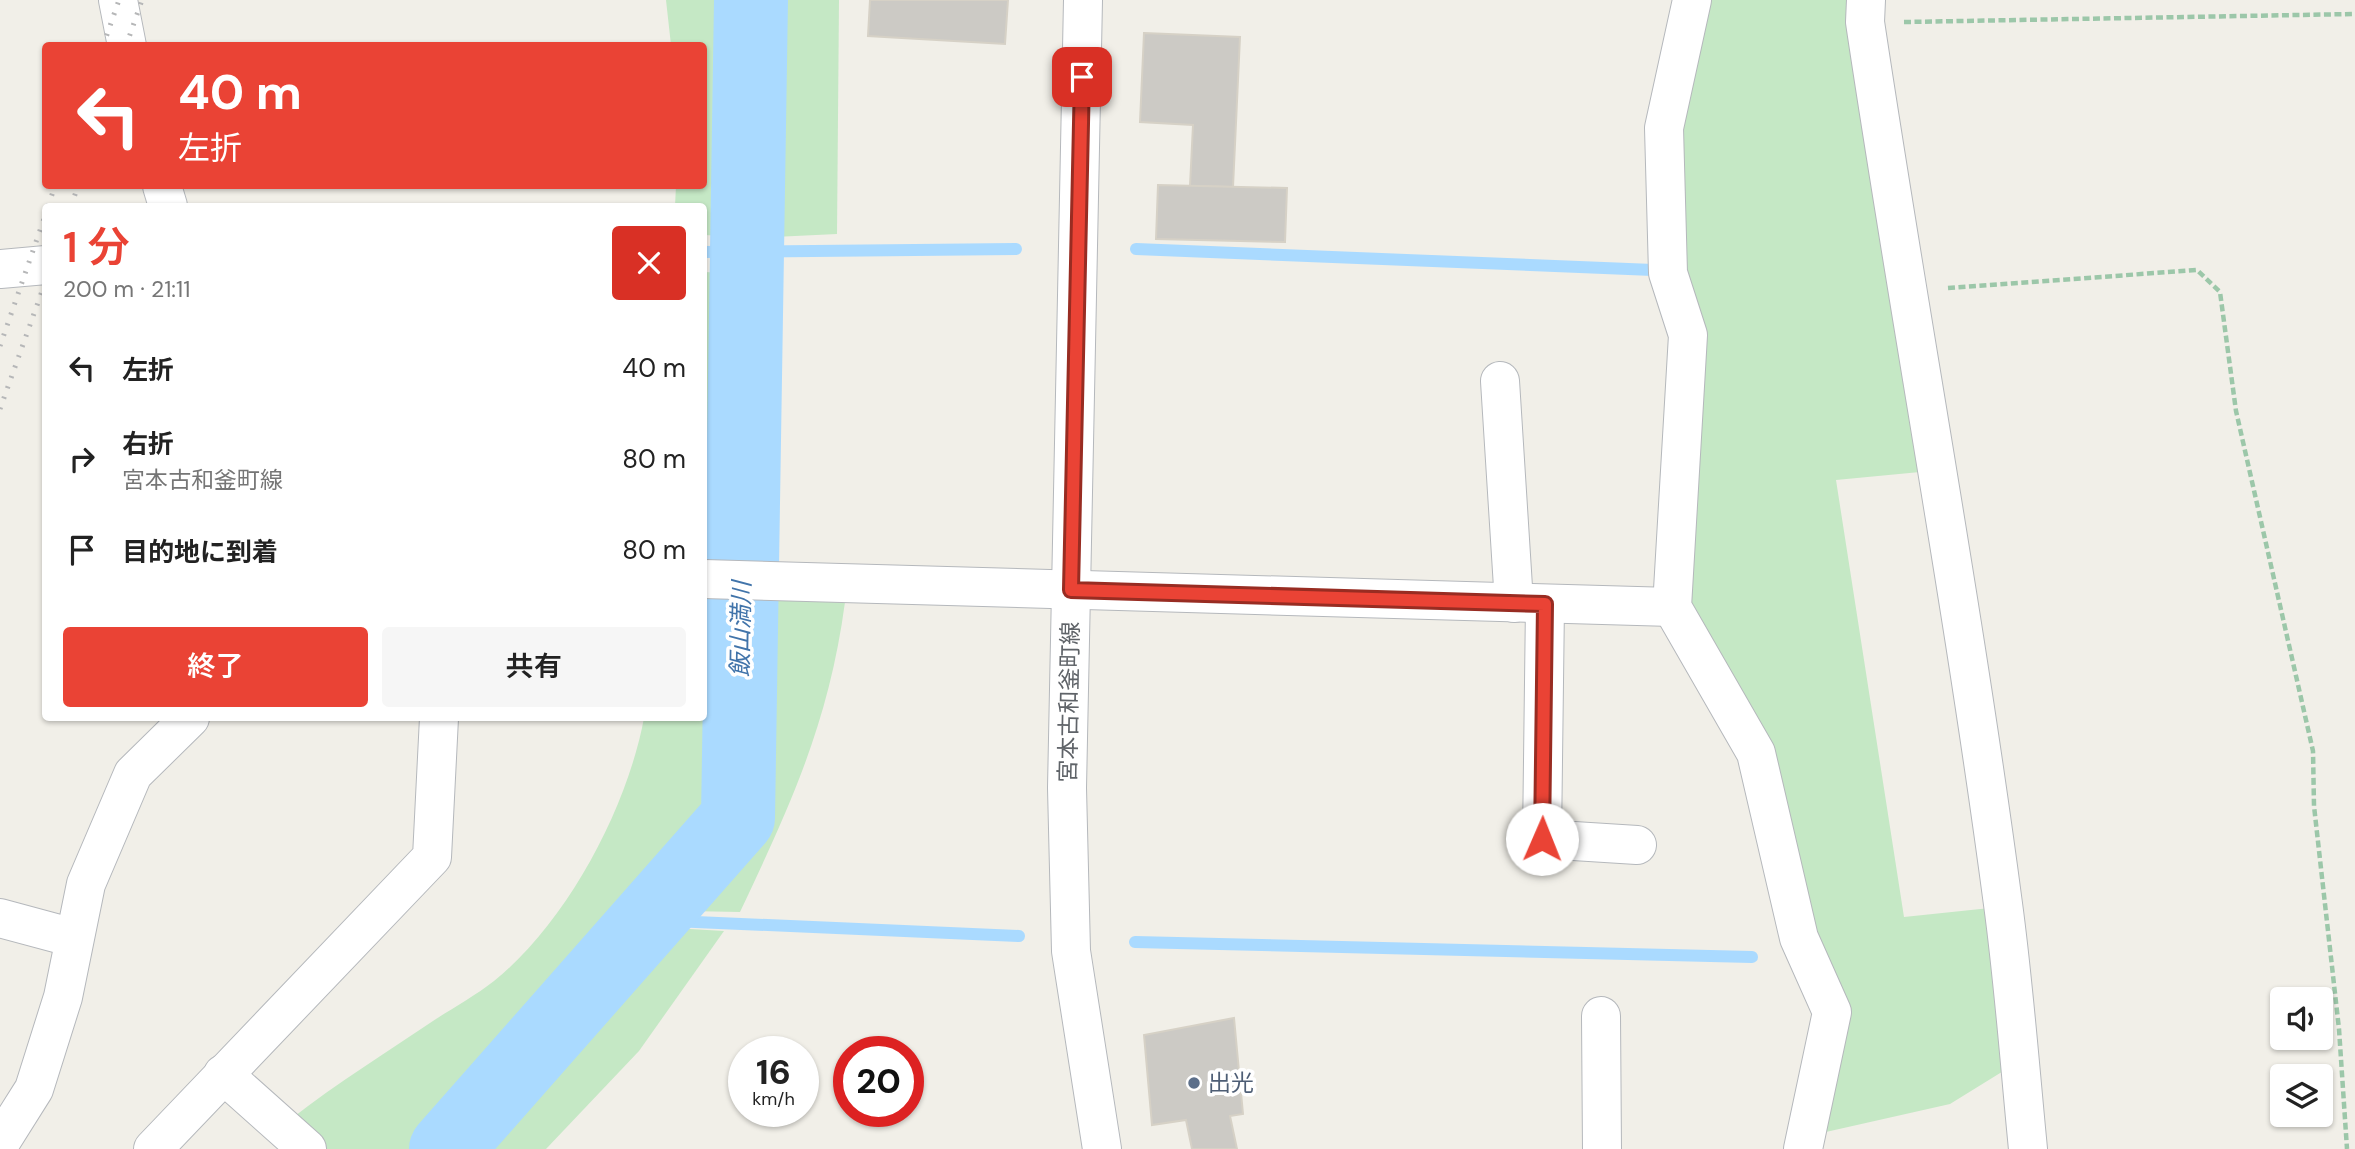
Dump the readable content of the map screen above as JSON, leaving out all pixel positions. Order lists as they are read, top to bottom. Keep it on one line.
{"streets":{"street":["宮本古和釜町線"]},"water":["飯山満川"],"places":["出光"],"page":{"turn":["40 m","左折"],"heading":["1 分","200 m · 21:11"],"list":[{"name":"左折","value":"40 m"},{"name":"右折","note":"宮本古和釜町線","value":"80 m"},{"name":"目的地に到着","value":"80 m"}],"buttons":["終了","共有"],"speed":"16 km/h","limit":"20"}}
